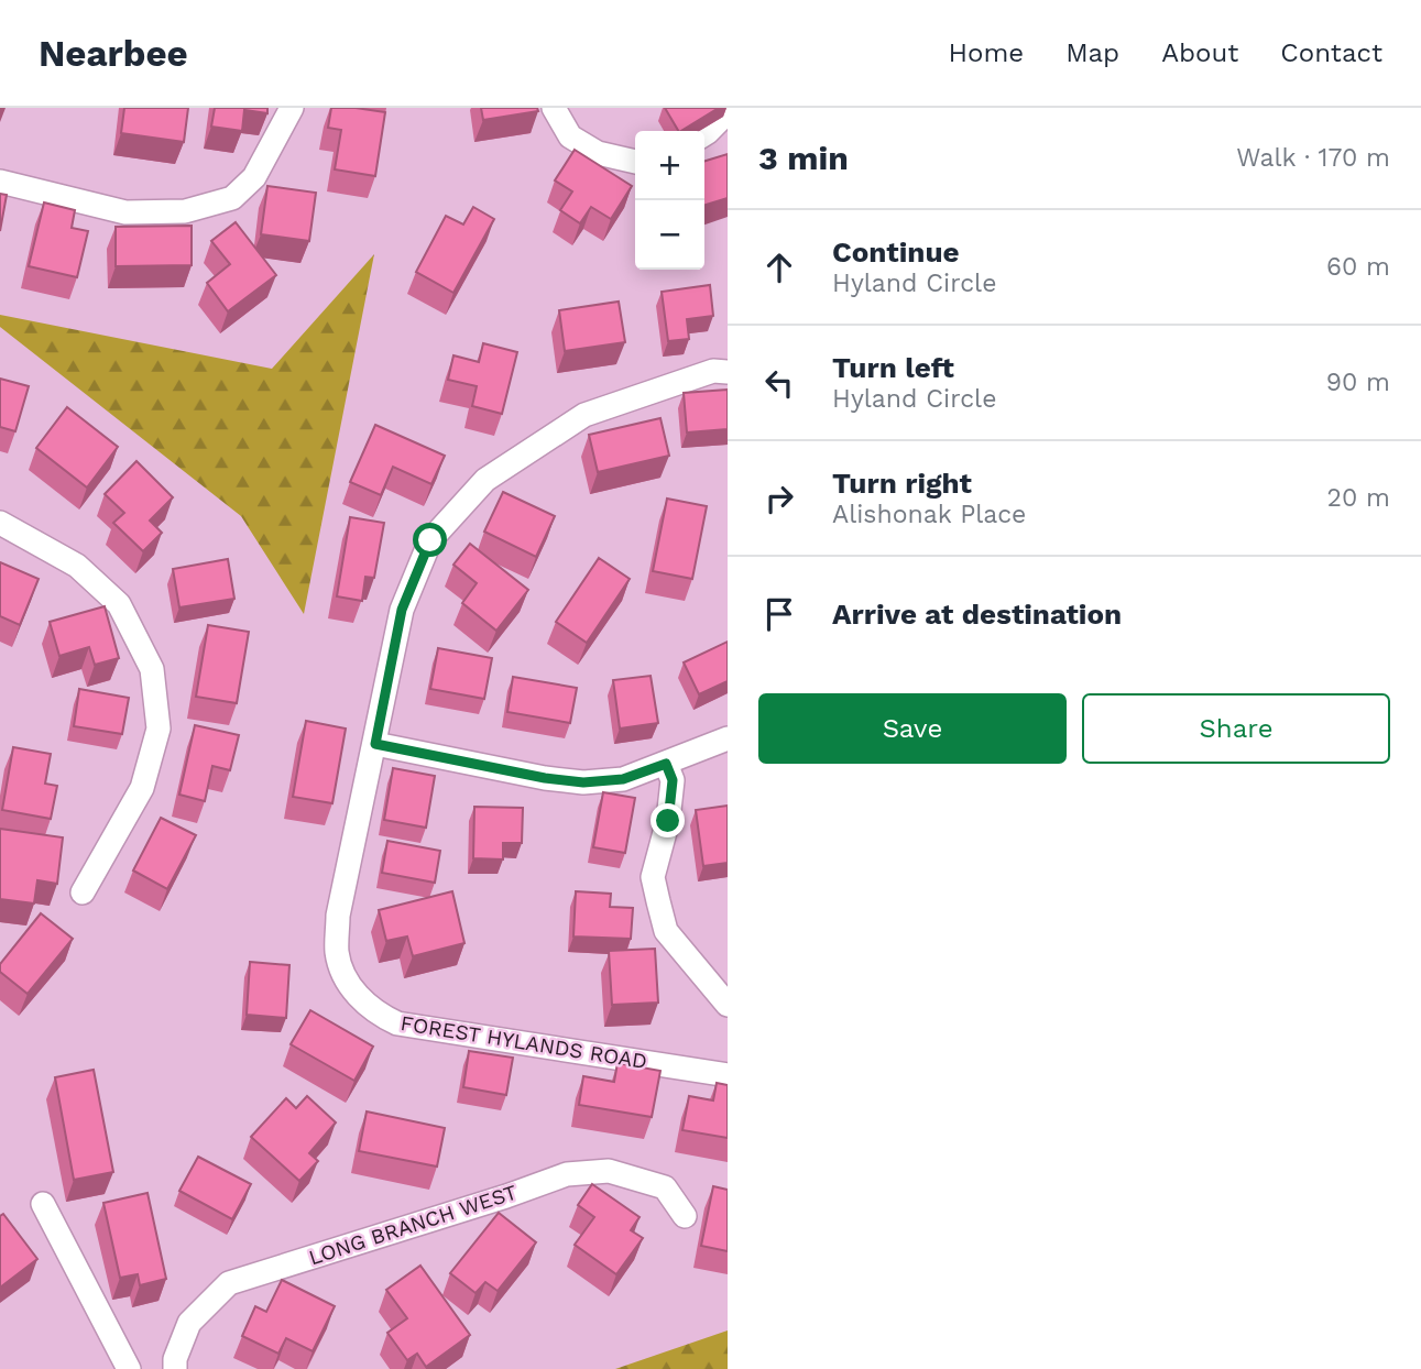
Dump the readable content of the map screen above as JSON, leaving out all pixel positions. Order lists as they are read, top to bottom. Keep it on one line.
{"streets":{"street":["FOREST HYLANDS ROAD","LONG BRANCH WEST"]},"page":{"header":"Nearbee","nav":["Home","Map","About","Contact"],"heading":["3 min","Walk · 170 m"],"map_buttons":["+","−"],"list":[["Continue","Hyland Circle","60 m"],["Turn left","Hyland Circle","90 m"],["Turn right","Alishonak Place","20 m"],"Arrive at destination"],"buttons":["Save","Share"]}}
